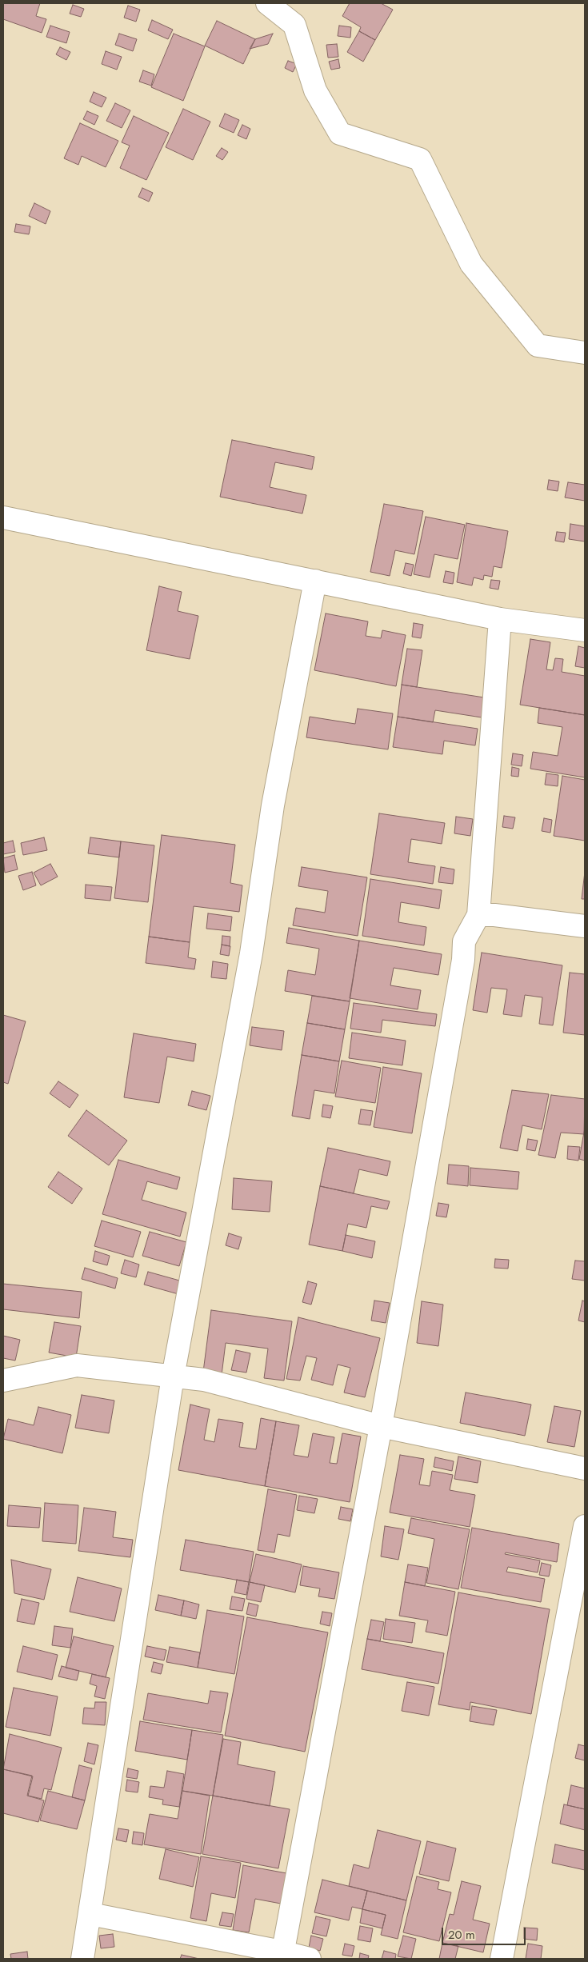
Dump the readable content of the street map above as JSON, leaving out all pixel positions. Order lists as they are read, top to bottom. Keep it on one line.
{"scale_bar":"20 m"}
